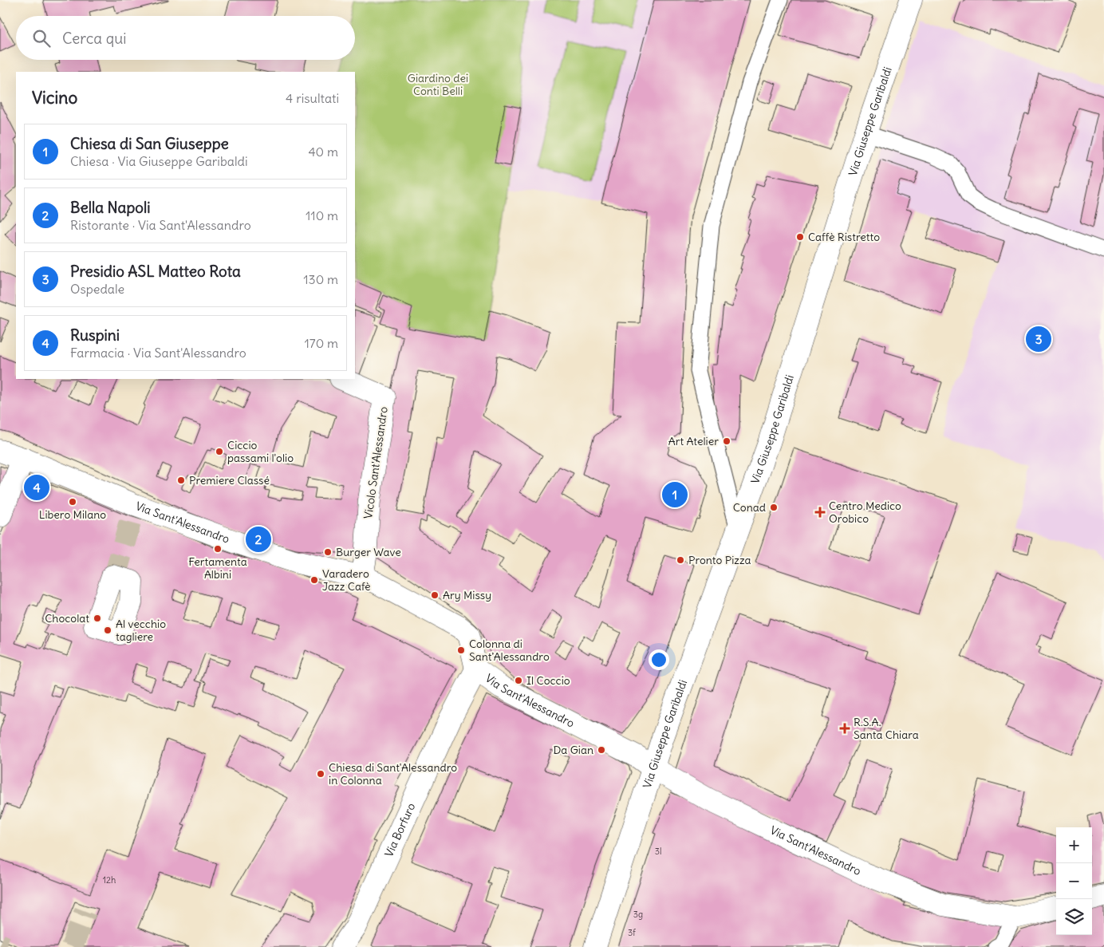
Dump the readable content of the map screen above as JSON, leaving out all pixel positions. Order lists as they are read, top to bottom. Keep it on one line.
{"streets":{"street":["Via Giuseppe Garibaldi","Vicolo Sant'Alessandro","Via Sant'Alessandro","Via Borfuro"]},"crossings":[["Via Giuseppe Garibaldi","Via Sant'Alessandro"],["Vicolo Sant'Alessandro","Via Sant'Alessandro"],["Via Sant'Alessandro","Via Borfuro"]],"parks":["Giardino dei Conti Belli"],"places":{"other":["Caffè Ristretto","Art Atelier","Ciccio passami l'olio","Premiere Classé","Libero Milano","Conad","Fertamenta Albini","Burger Wave","Pronto Pizza","Varadero Jazz Cafè","Ary Missy","Chocolat","Al vecchio tagliere","Colonna di Sant'Alessandro","Il Coccio","Da Gian","Chiesa di Sant'Alessandro in Colonna"],"health":["Centro Medico Orobico","R.S.A. Santa Chiara"]},"house_numbers":["3l","12h","3g","3f"],"page":{"search":"Cerca qui","heading":["Vicino","4 risultati"],"list":[{"mark":"1","name":"Chiesa di San Giuseppe","note":"Chiesa · Via Giuseppe Garibaldi","value":"40 m"},{"mark":"2","name":"Bella Napoli","note":"Ristorante · Via Sant'Alessandro","value":"110 m"},{"mark":"3","name":"Presidio ASL Matteo Rota","note":"Ospedale","value":"130 m"},{"mark":"4","name":"Ruspini","note":"Farmacia · Via Sant'Alessandro","value":"170 m"}],"pins":["3","4","1","2"],"map_buttons":["+","−"]}}
